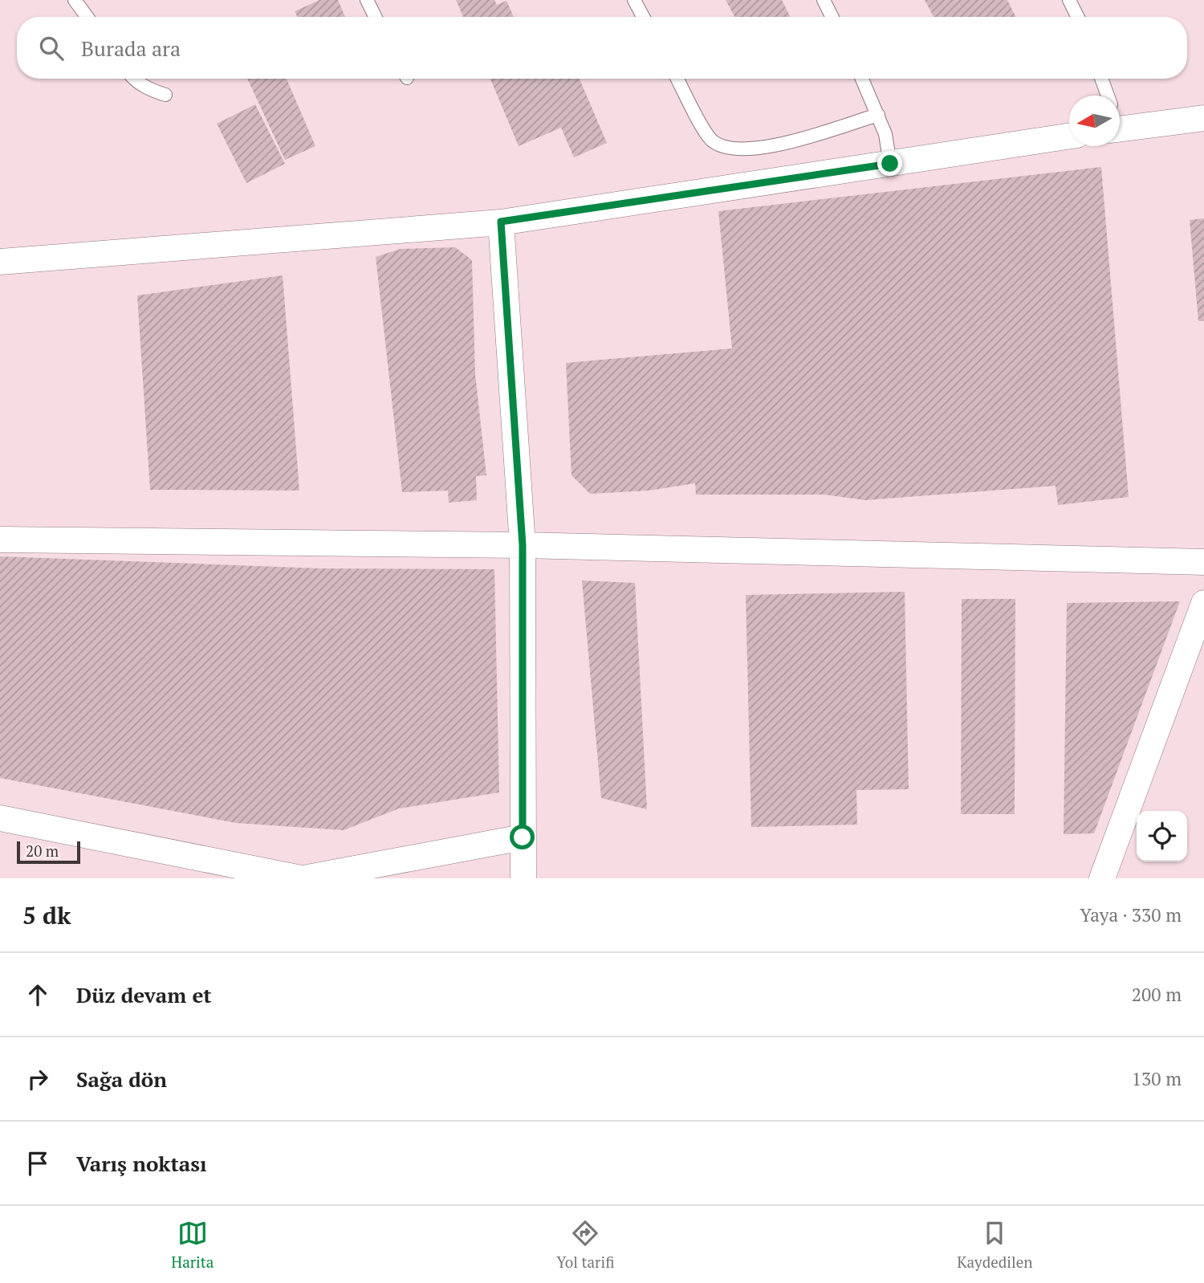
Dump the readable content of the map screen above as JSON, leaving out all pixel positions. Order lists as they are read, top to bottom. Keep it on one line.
{"scale_bar":"20 m","north":"left","page":{"search":"Burada ara","scale":"20 m","heading":["5 dk","Yaya · 330 m"],"list":[["Düz devam et","200 m"],["Sağa dön","130 m"],"Varış noktası"],"nav":["Harita","Yol tarifi","Kaydedilen"]}}
